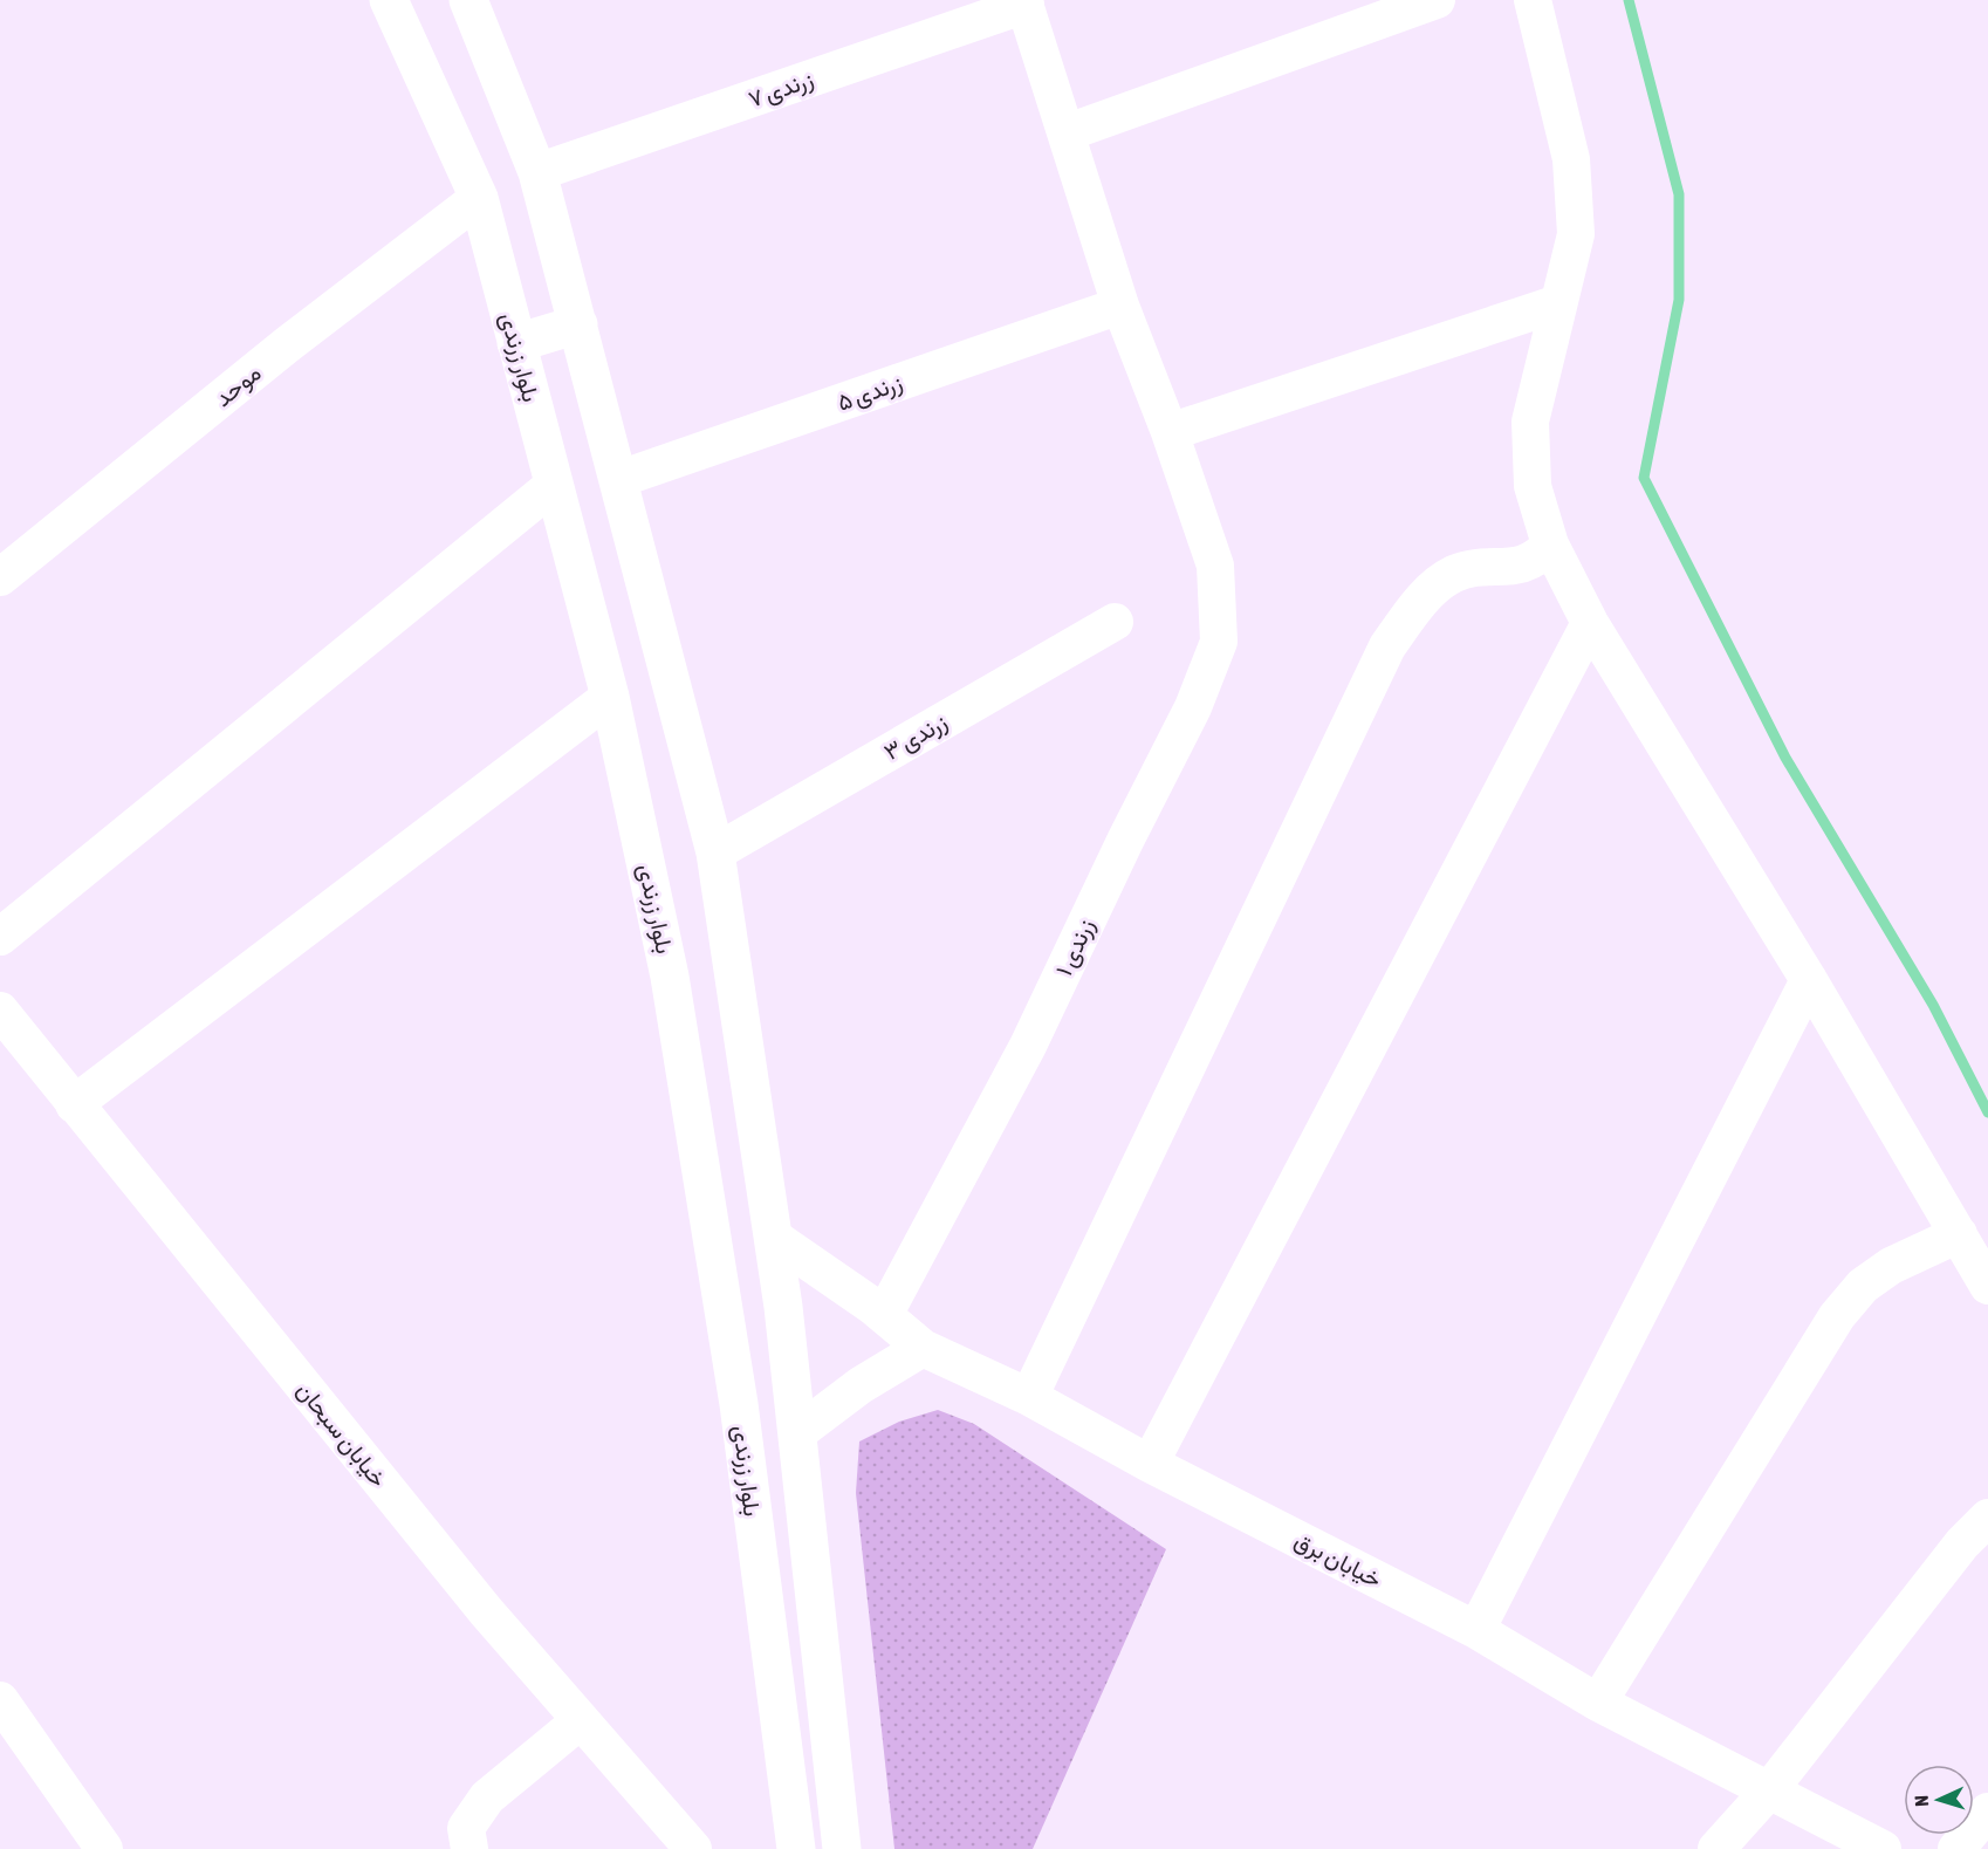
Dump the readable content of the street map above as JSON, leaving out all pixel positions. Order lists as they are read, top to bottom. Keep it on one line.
{"streets":{"main road":["بلوار زرندی"],"street":["زرندی ۷","موحد","زرندی ۵","زرندی ۳","زرندی ۱","خیابان سبحان","خیابان برق"]},"crossings":[["زرندی ۷","زرندی ۱"],["بلوار زرندی","موحد"],["زرندی ۵","زرندی ۱"]],"north":"left"}
